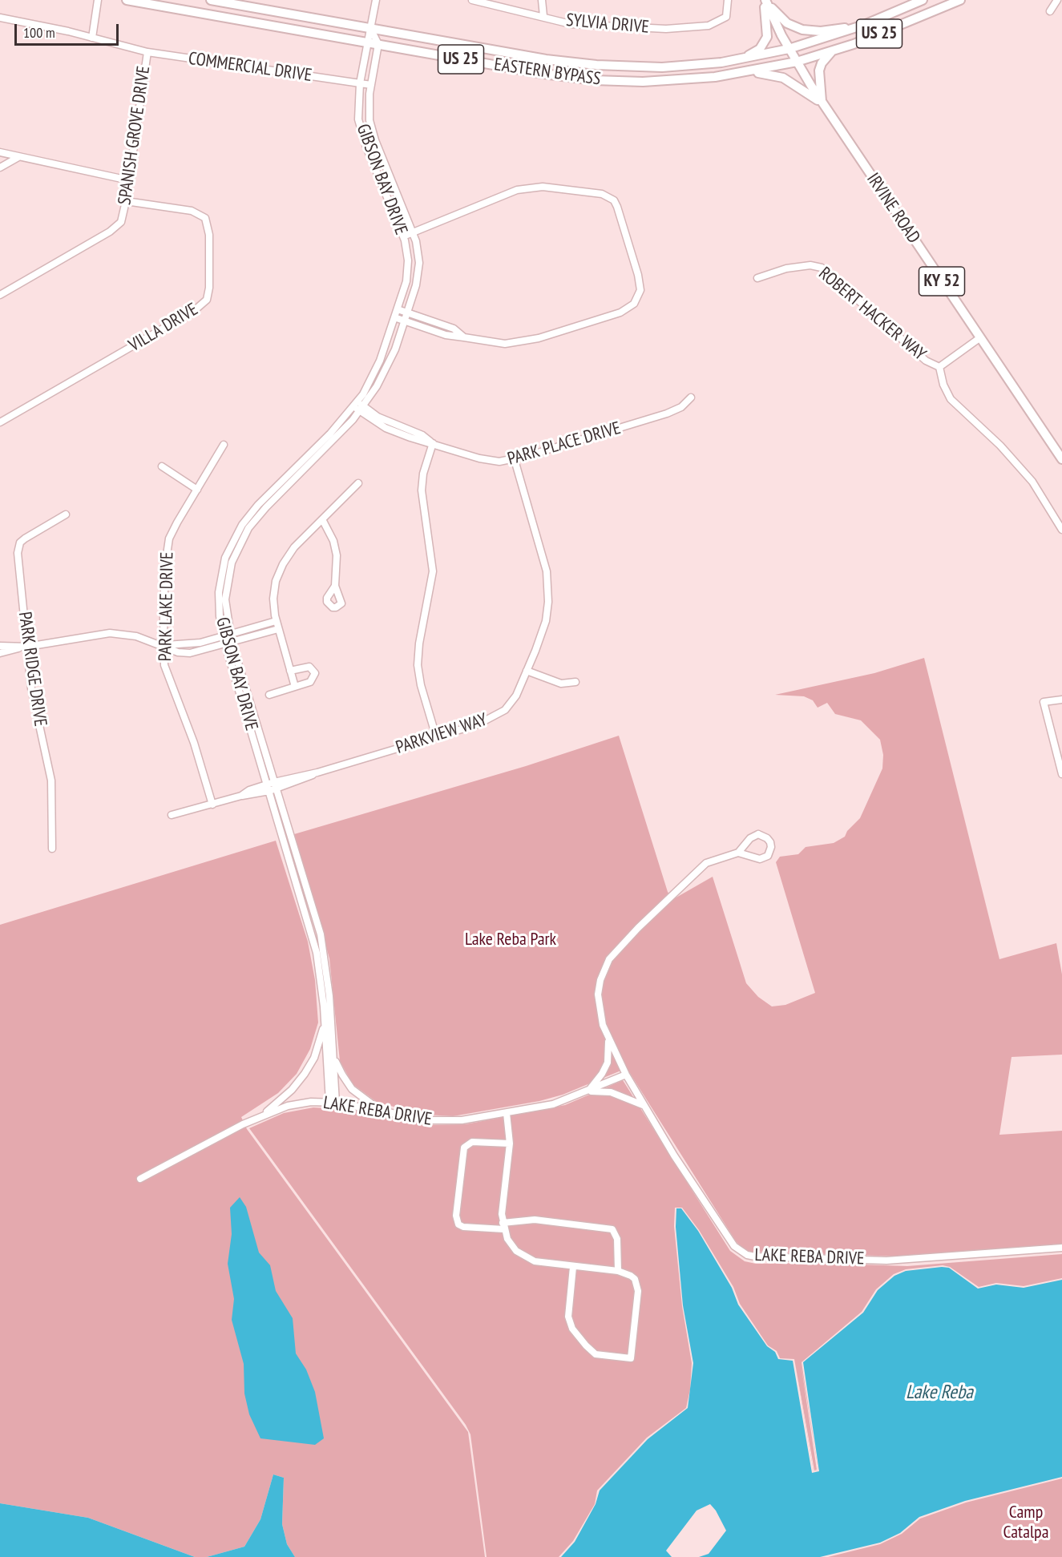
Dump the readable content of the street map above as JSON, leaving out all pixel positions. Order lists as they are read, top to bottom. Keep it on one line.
{"streets":{"main road":["US 25","EASTERN BYPASS","IRVINE ROAD","KY 52"],"street":["SYLVIA DRIVE","COMMERCIAL DRIVE","SPANISH GROVE DRIVE","GIBSON BAY DRIVE","ROBERT HACKER WAY","VILLA DRIVE","PARK PLACE DRIVE","PARK LAKE DRIVE","PARK RIDGE DRIVE","PARKVIEW WAY","LAKE REBA DRIVE"]},"crossings":[["COMMERCIAL DRIVE","SPANISH GROVE DRIVE"],["COMMERCIAL DRIVE","GIBSON BAY DRIVE"],["EASTERN BYPASS","GIBSON BAY DRIVE"],["EASTERN BYPASS","IRVINE ROAD"],["SPANISH GROVE DRIVE","VILLA DRIVE"],["GIBSON BAY DRIVE","PARK PLACE DRIVE"],["GIBSON BAY DRIVE","PARKVIEW WAY"],["GIBSON BAY DRIVE","LAKE REBA DRIVE"],["IRVINE ROAD","ROBERT HACKER WAY"],["PARK PLACE DRIVE","PARKVIEW WAY"],["PARK LAKE DRIVE","PARKVIEW WAY"]],"water":["Lake Reba"],"parks":["Lake Reba Park","Camp Catalpa"],"scale_bar":"100 m"}
